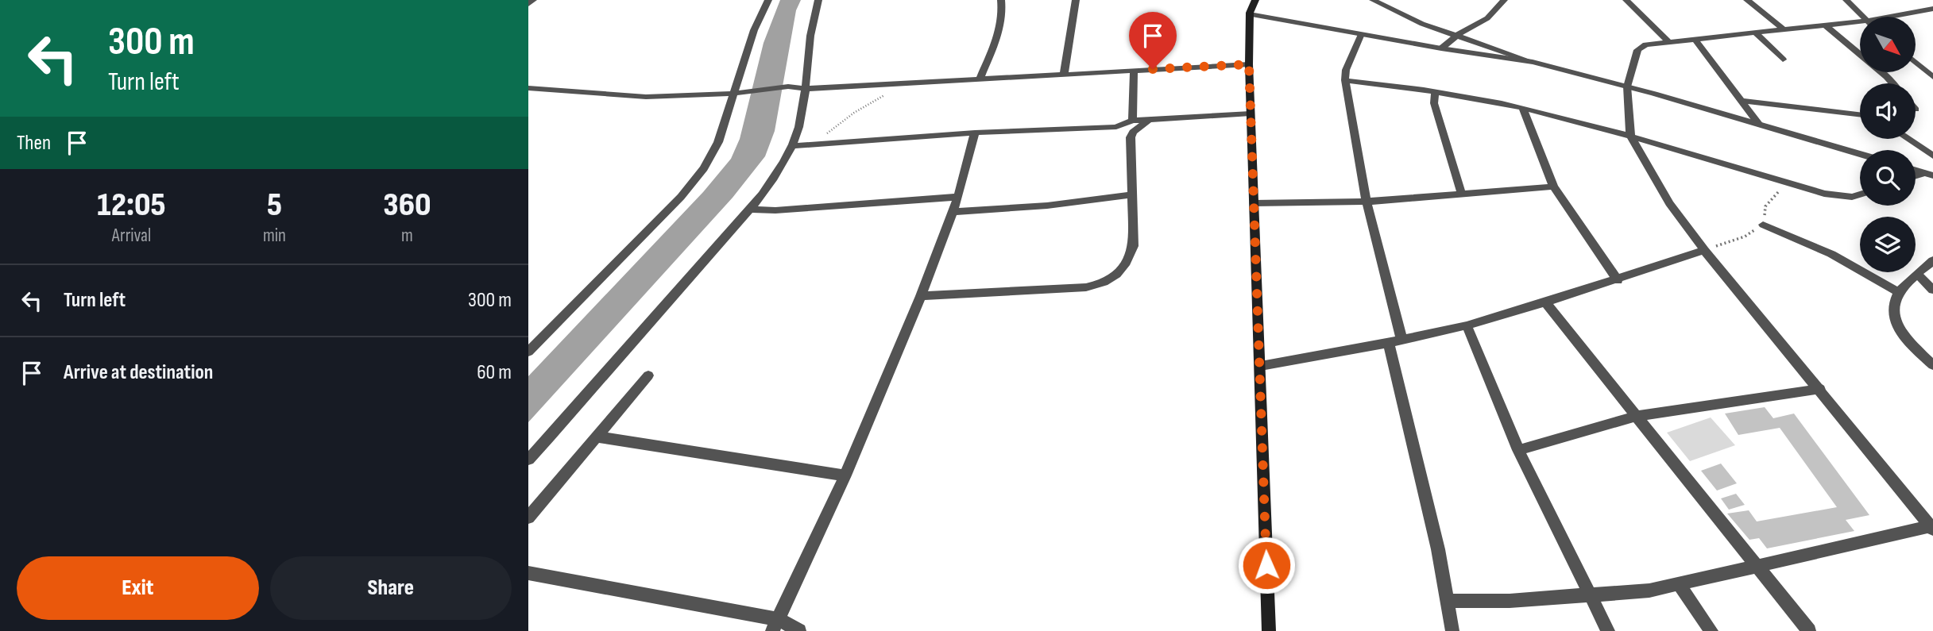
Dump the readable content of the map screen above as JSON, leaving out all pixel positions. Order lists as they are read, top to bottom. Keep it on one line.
{"north":"bottom right","page":{"turn":["300 m","Turn left"],"then":"Then","eta":["12:05","Arrival","5","min","360","m"],"list":[{"name":"Turn left","value":"300 m"},{"name":"Arrive at destination","value":"60 m"}],"buttons":["Exit","Share"]}}
